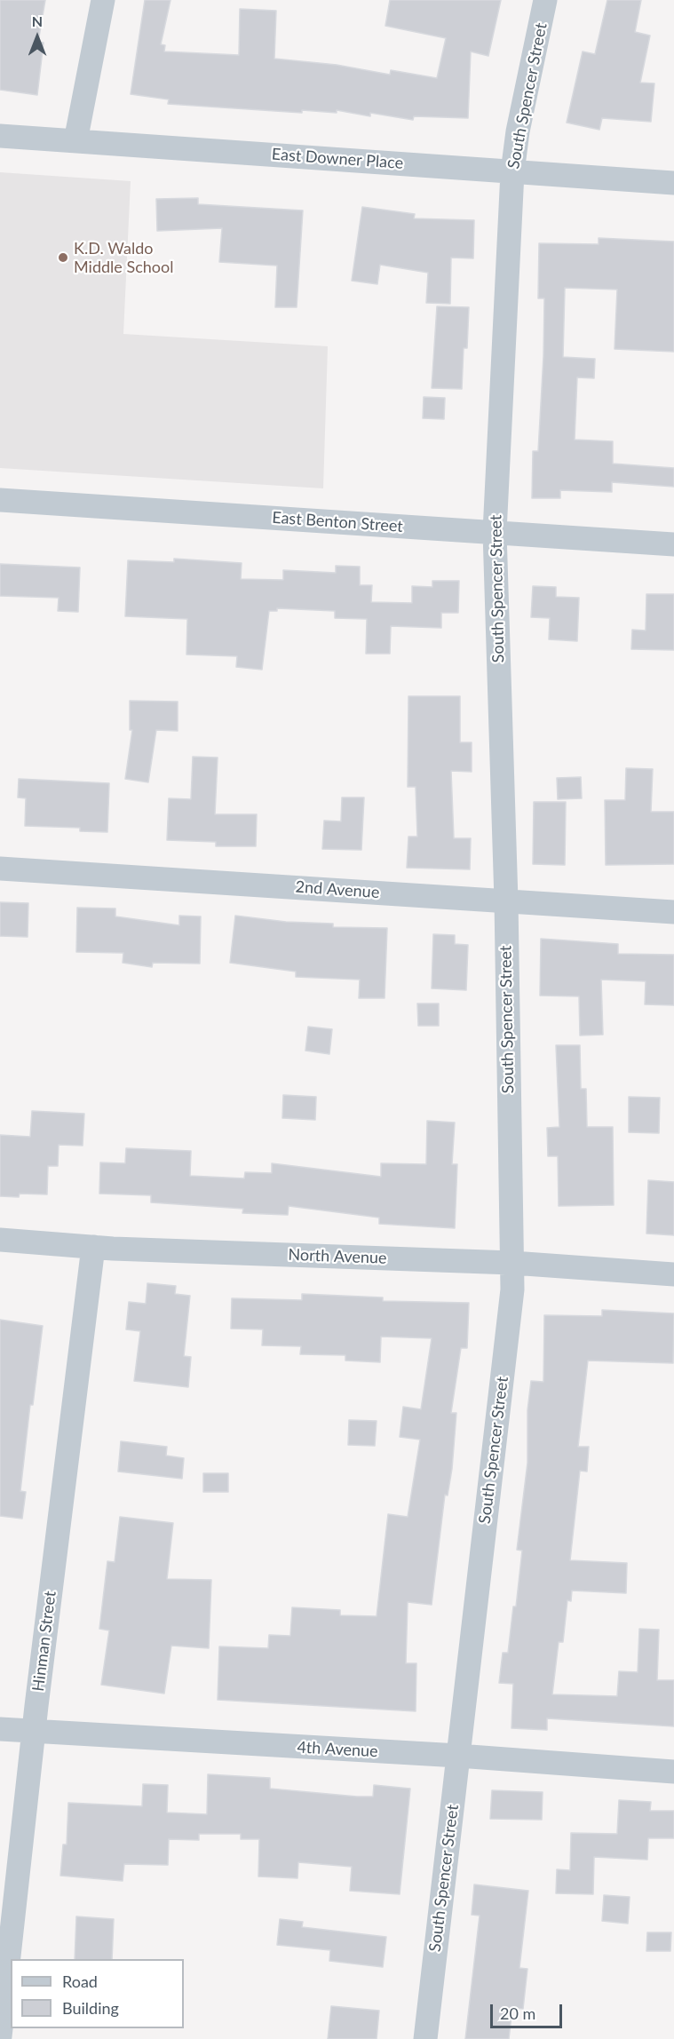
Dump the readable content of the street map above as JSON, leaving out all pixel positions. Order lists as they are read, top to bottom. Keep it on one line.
{"streets":{"street":["South Spencer Street","East Downer Place","East Benton Street","2nd Avenue","North Avenue","Hinman Street","4th Avenue"]},"crossings":[["South Spencer Street","East Downer Place"],["South Spencer Street","East Benton Street"],["South Spencer Street","2nd Avenue"],["South Spencer Street","North Avenue"],["South Spencer Street","4th Avenue"],["North Avenue","Hinman Street"],["Hinman Street","4th Avenue"]],"places":["K.D. Waldo Middle School"],"legend":["Road","Building"],"scale_bar":"20 m","north":"top"}
